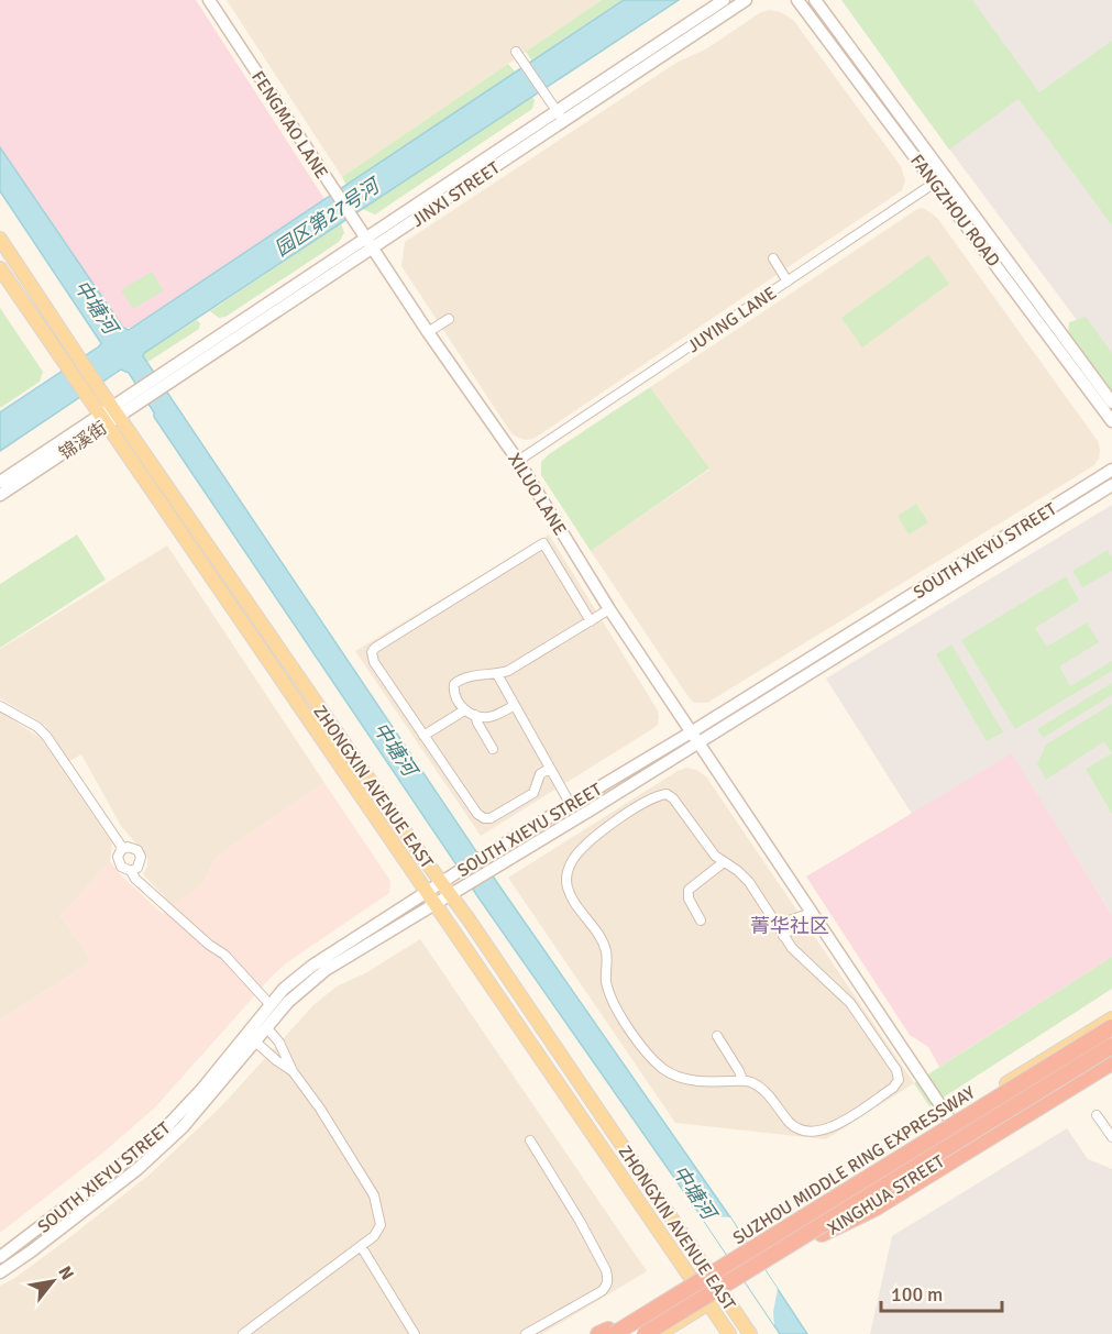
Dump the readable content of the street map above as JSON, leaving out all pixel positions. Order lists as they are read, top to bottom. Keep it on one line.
{"streets":{"highway":["SUZHOU MIDDLE RING EXPRESSWAY"],"main road":["FENGMAO LANE","JINXI STREET","FANGZHOU ROAD","锦溪街","XILUO LANE","SOUTH XIEYU STREET","ZHONGXIN AVENUE EAST","XINGHUA STREET"],"street":["JUYING LANE"]},"crossings":[["FENGMAO LANE","JINXI STREET"],["FENGMAO LANE","XILUO LANE"],["JINXI STREET","锦溪街"],["JINXI STREET","XILUO LANE"],["FANGZHOU ROAD","JUYING LANE"],["JUYING LANE","XILUO LANE"],["锦溪街","ZHONGXIN AVENUE EAST"],["XILUO LANE","SOUTH XIEYU STREET"],["XILUO LANE","XINGHUA STREET"],["SOUTH XIEYU STREET","ZHONGXIN AVENUE EAST"],["ZHONGXIN AVENUE EAST","XINGHUA STREET"],["SUZHOU MIDDLE RING EXPRESSWAY","XINGHUA STREET"]],"districts":["菁华社区"],"water":["园区第27号河","中塘河"],"scale_bar":"100 m","north":"top right"}
